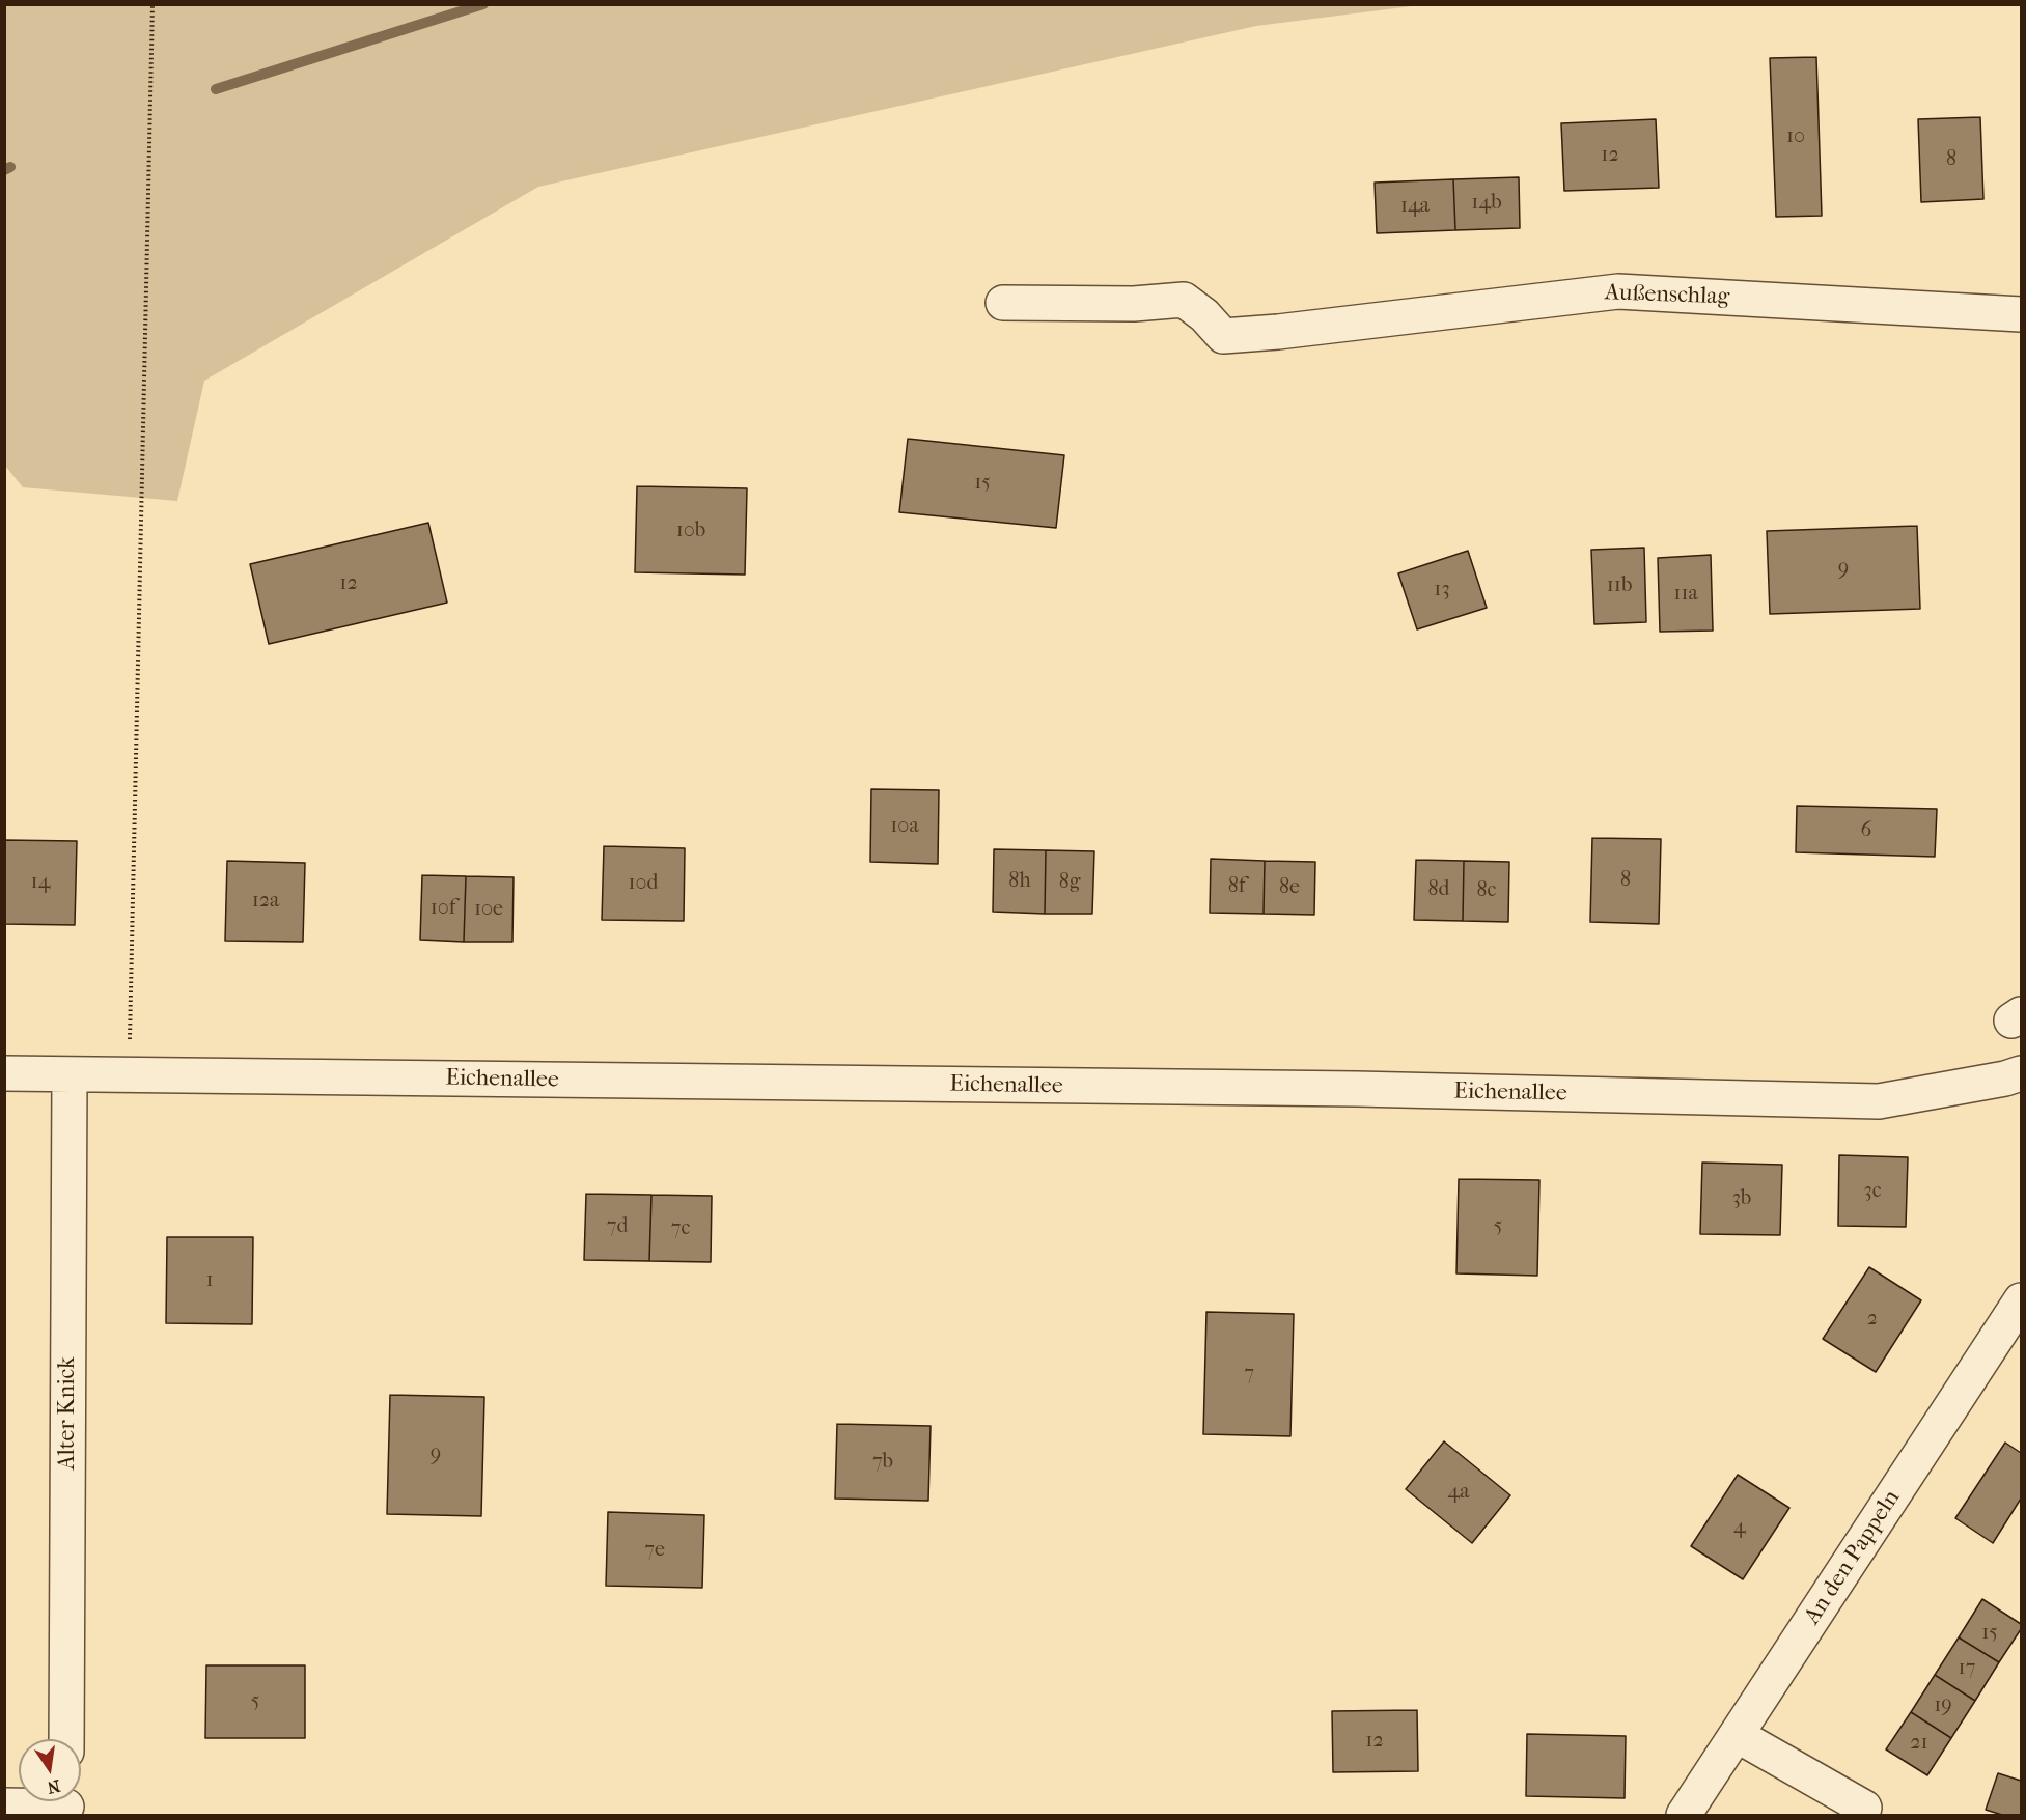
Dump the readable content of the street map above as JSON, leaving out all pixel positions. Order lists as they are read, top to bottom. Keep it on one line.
{"streets":{"street":["Außenschlag","Eichenallee","Alter Knick","An den Pappeln"]},"crossings":[["Eichenallee","Alter Knick"]],"house_numbers":["10","12","8","14b","14a","15","10b","9","12","11b","13","11a","10a","6","8","8h","14","8g","10d","8f","8e","8d","8c","12a","10f","10e","3c","3b","7d","5","7c","1","2","7","9","7b","4a","4","7e","15","17","5","19","12","21"],"north":"bottom"}
